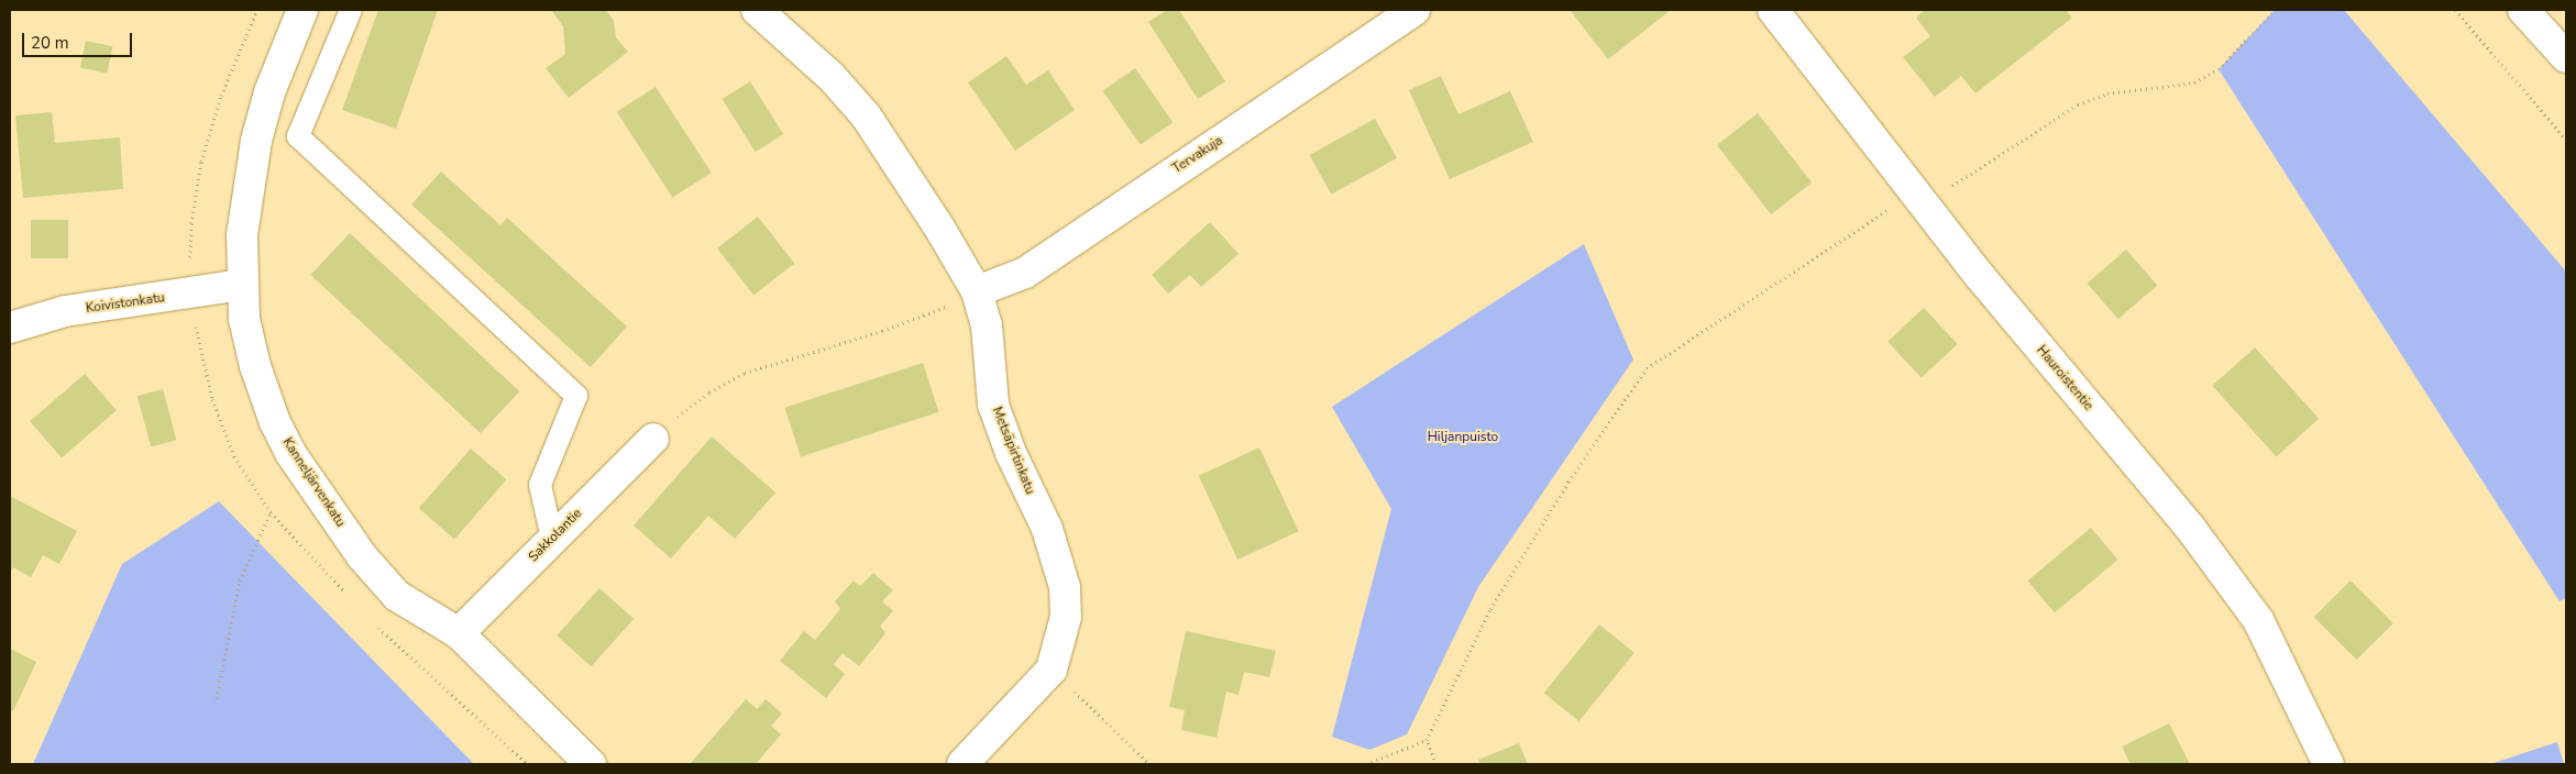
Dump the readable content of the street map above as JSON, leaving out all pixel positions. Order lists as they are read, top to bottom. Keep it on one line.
{"streets":{"street":["Tervakuja","Koivistonkatu","Hauroistentie","Metsäpirtinkatu","Kanneljärvenkatu","Sakkolantie"]},"crossings":[["Tervakuja","Metsäpirtinkatu"],["Koivistonkatu","Kanneljärvenkatu"],["Kanneljärvenkatu","Sakkolantie"]],"parks":["Hiljanpuisto"],"scale_bar":"20 m"}
